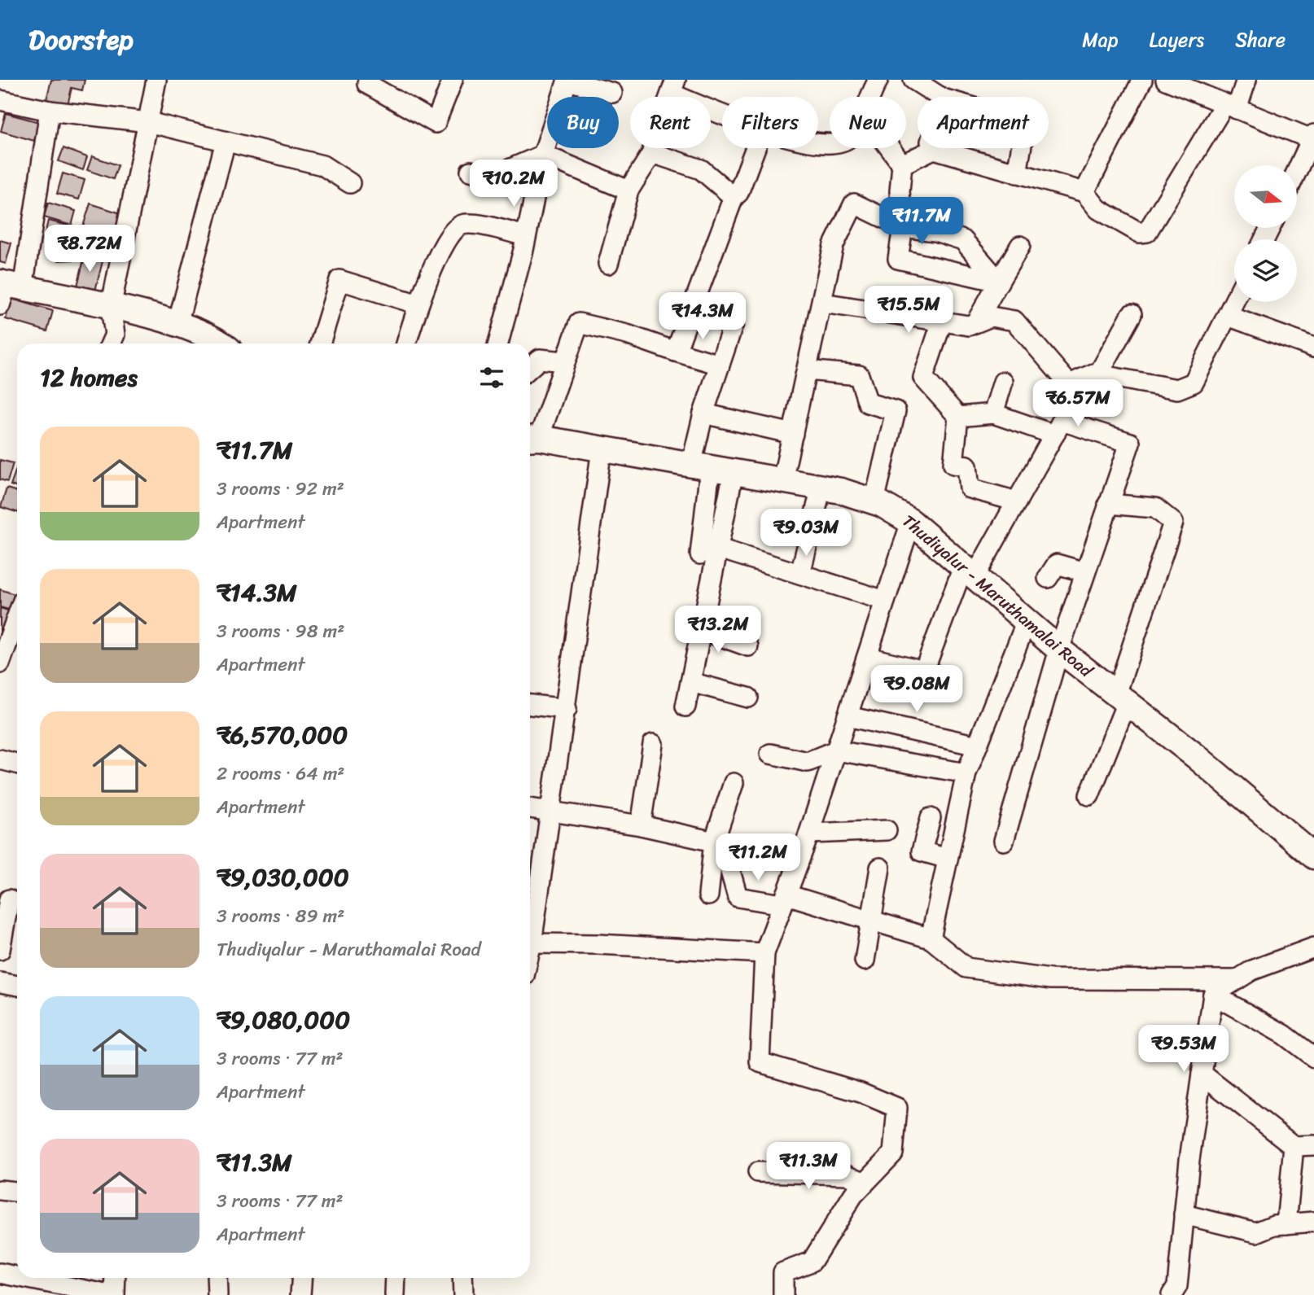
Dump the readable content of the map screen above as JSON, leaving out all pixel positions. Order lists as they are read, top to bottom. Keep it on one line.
{"streets":{"main road":["Thudiyalur - Maruthamalai Road"]},"north":"right","page":{"header":"Doorstep","nav":["Map","Layers","Share"],"chip":["Buy","Rent","Filters","New","Apartment"],"price":["₹10.2M","₹11.7M","₹8.72M","₹15.5M","₹14.3M","₹6.57M","₹9.03M","₹13.2M","₹9.08M","₹11.2M","₹9.53M","₹11.3M"],"heading":"12 homes","list":[{"name":"₹11.7M","note":"3 rooms · 92 m² · Apartment"},{"name":"₹14.3M","note":"3 rooms · 98 m² · Apartment"},{"name":"₹6,570,000","note":"2 rooms · 64 m² · Apartment"},{"name":"₹9,030,000","note":"3 rooms · 89 m² · Thudiyalur - Maruthamalai Road"},{"name":"₹9,080,000","note":"3 rooms · 77 m² · Apartment"},{"name":"₹11.3M","note":"3 rooms · 77 m² · Apartment"}]}}
